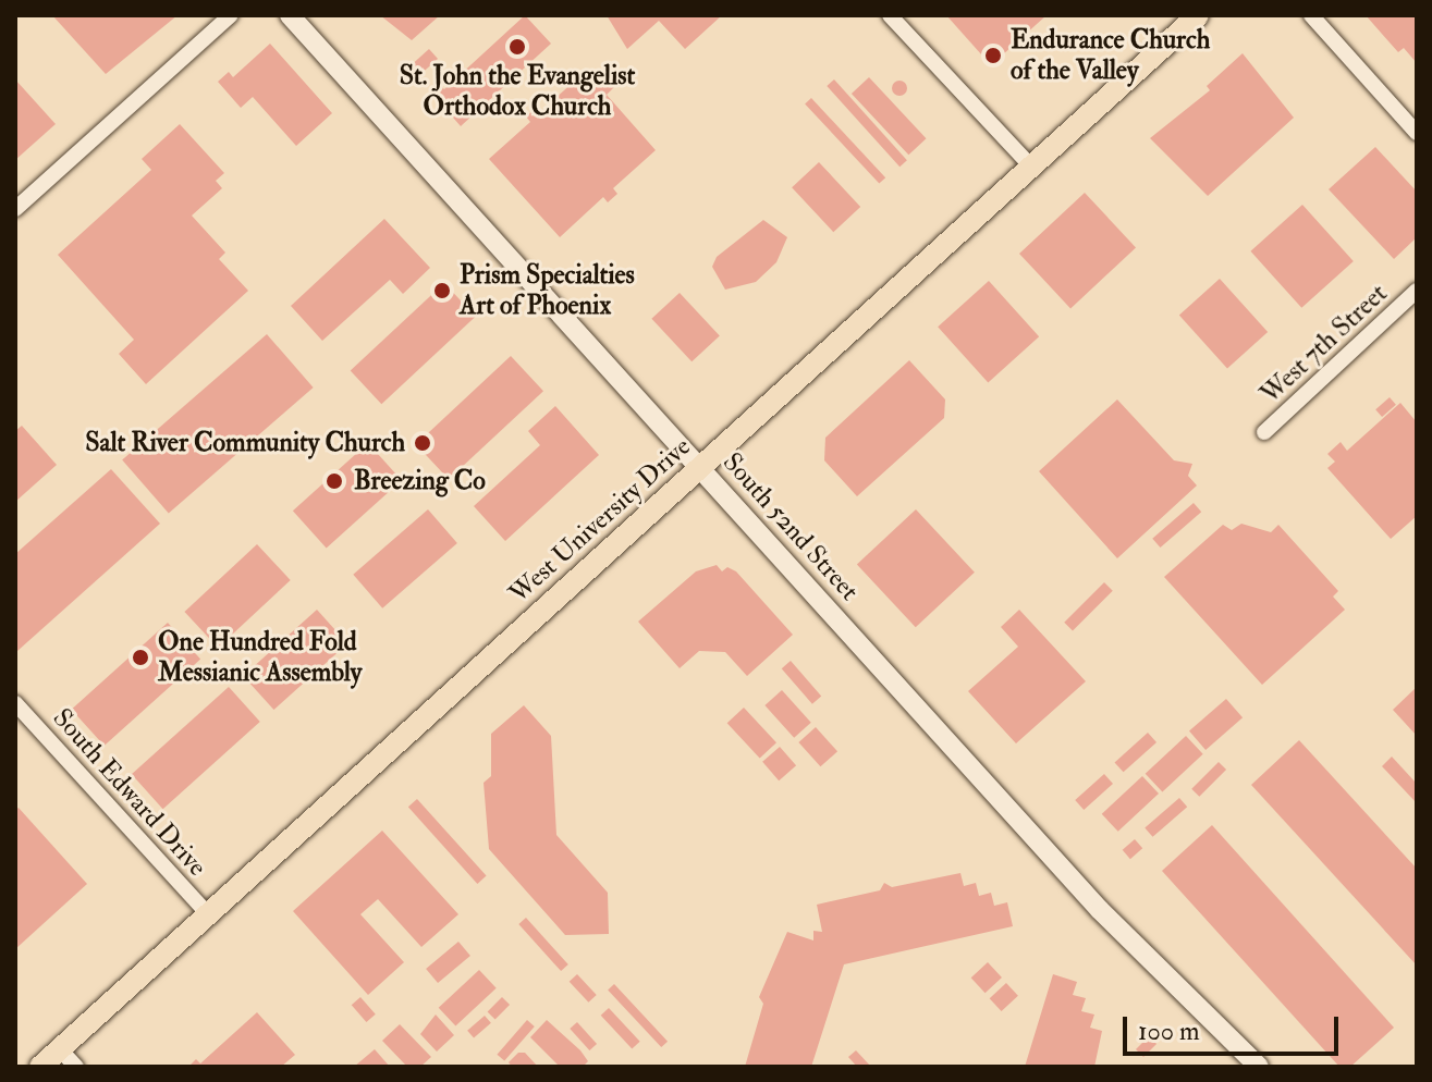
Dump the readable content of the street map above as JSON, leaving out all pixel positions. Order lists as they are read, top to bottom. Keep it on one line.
{"streets":{"main road":["West University Drive","South 52nd Street"],"street":["West 7th Street","South Edward Drive"]},"crossings":[["West University Drive","South 52nd Street"],["West University Drive","South Edward Drive"]],"places":["St. John the Evangelist Orthodox Church","Endurance Church of the Valley","Prism Specialties Art of Phoenix","Salt River Community Church","Breezing Co","One Hundred Fold Messianic Assembly"],"scale_bar":"100 m"}
